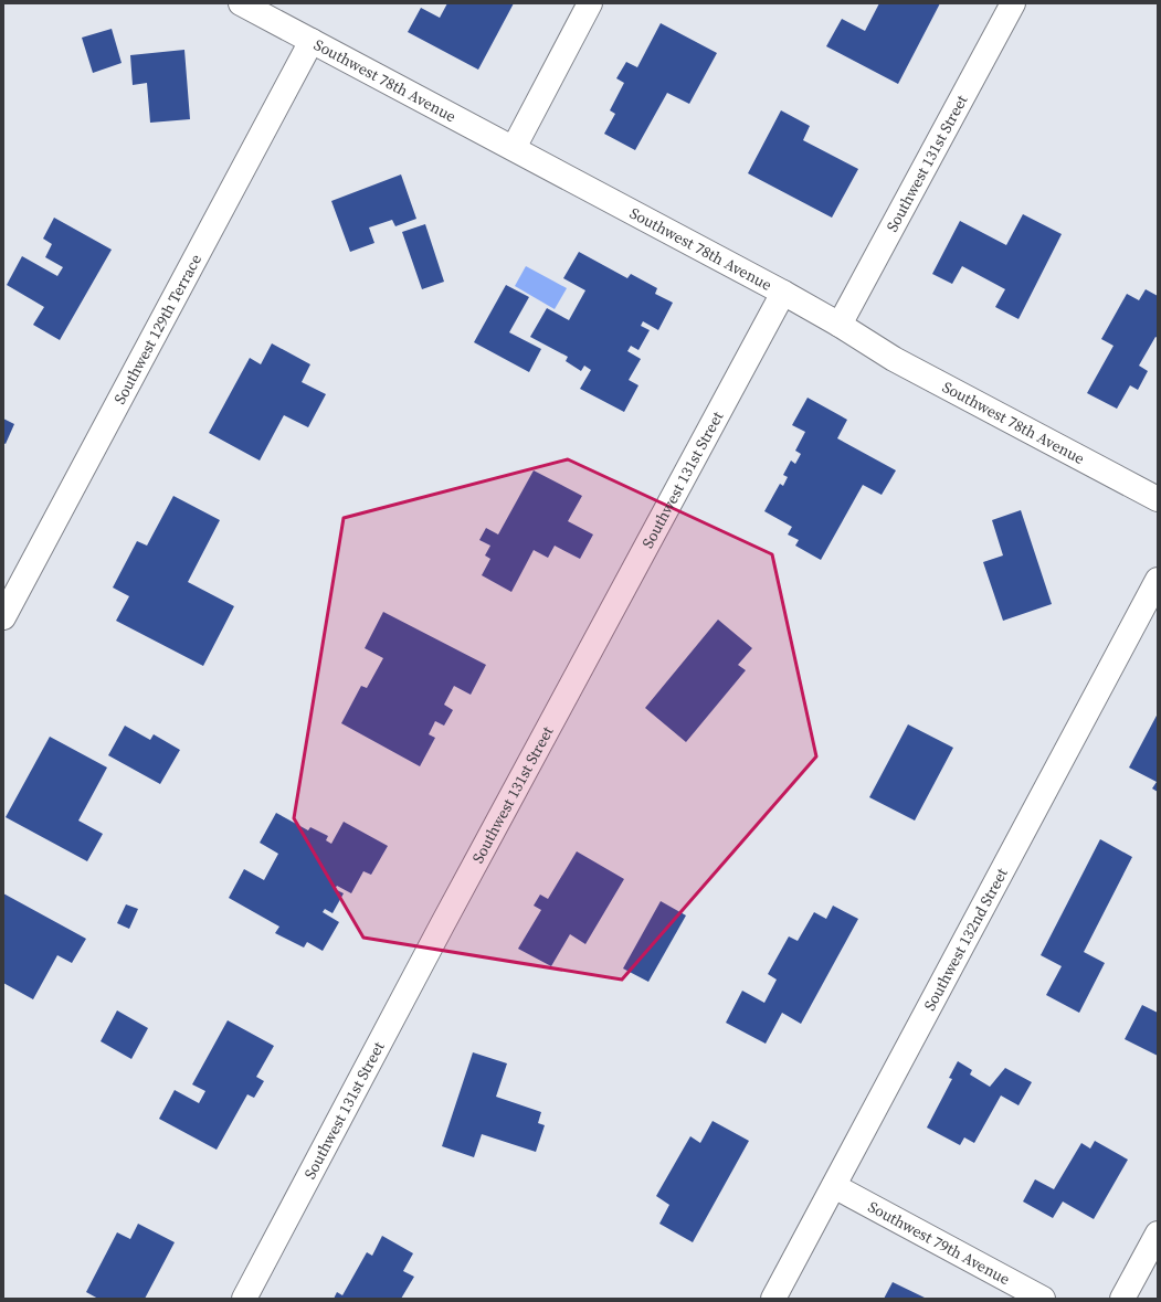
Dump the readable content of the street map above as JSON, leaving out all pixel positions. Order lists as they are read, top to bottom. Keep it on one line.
{"streets":{"street":["Southwest 78th Avenue","Southwest 131st Street","Southwest 129th Terrace","Southwest 132nd Street","Southwest 79th Avenue"]},"crossings":[["Southwest 78th Avenue","Southwest 131st Street"],["Southwest 78th Avenue","Southwest 129th Terrace"],["Southwest 132nd Street","Southwest 79th Avenue"]]}
